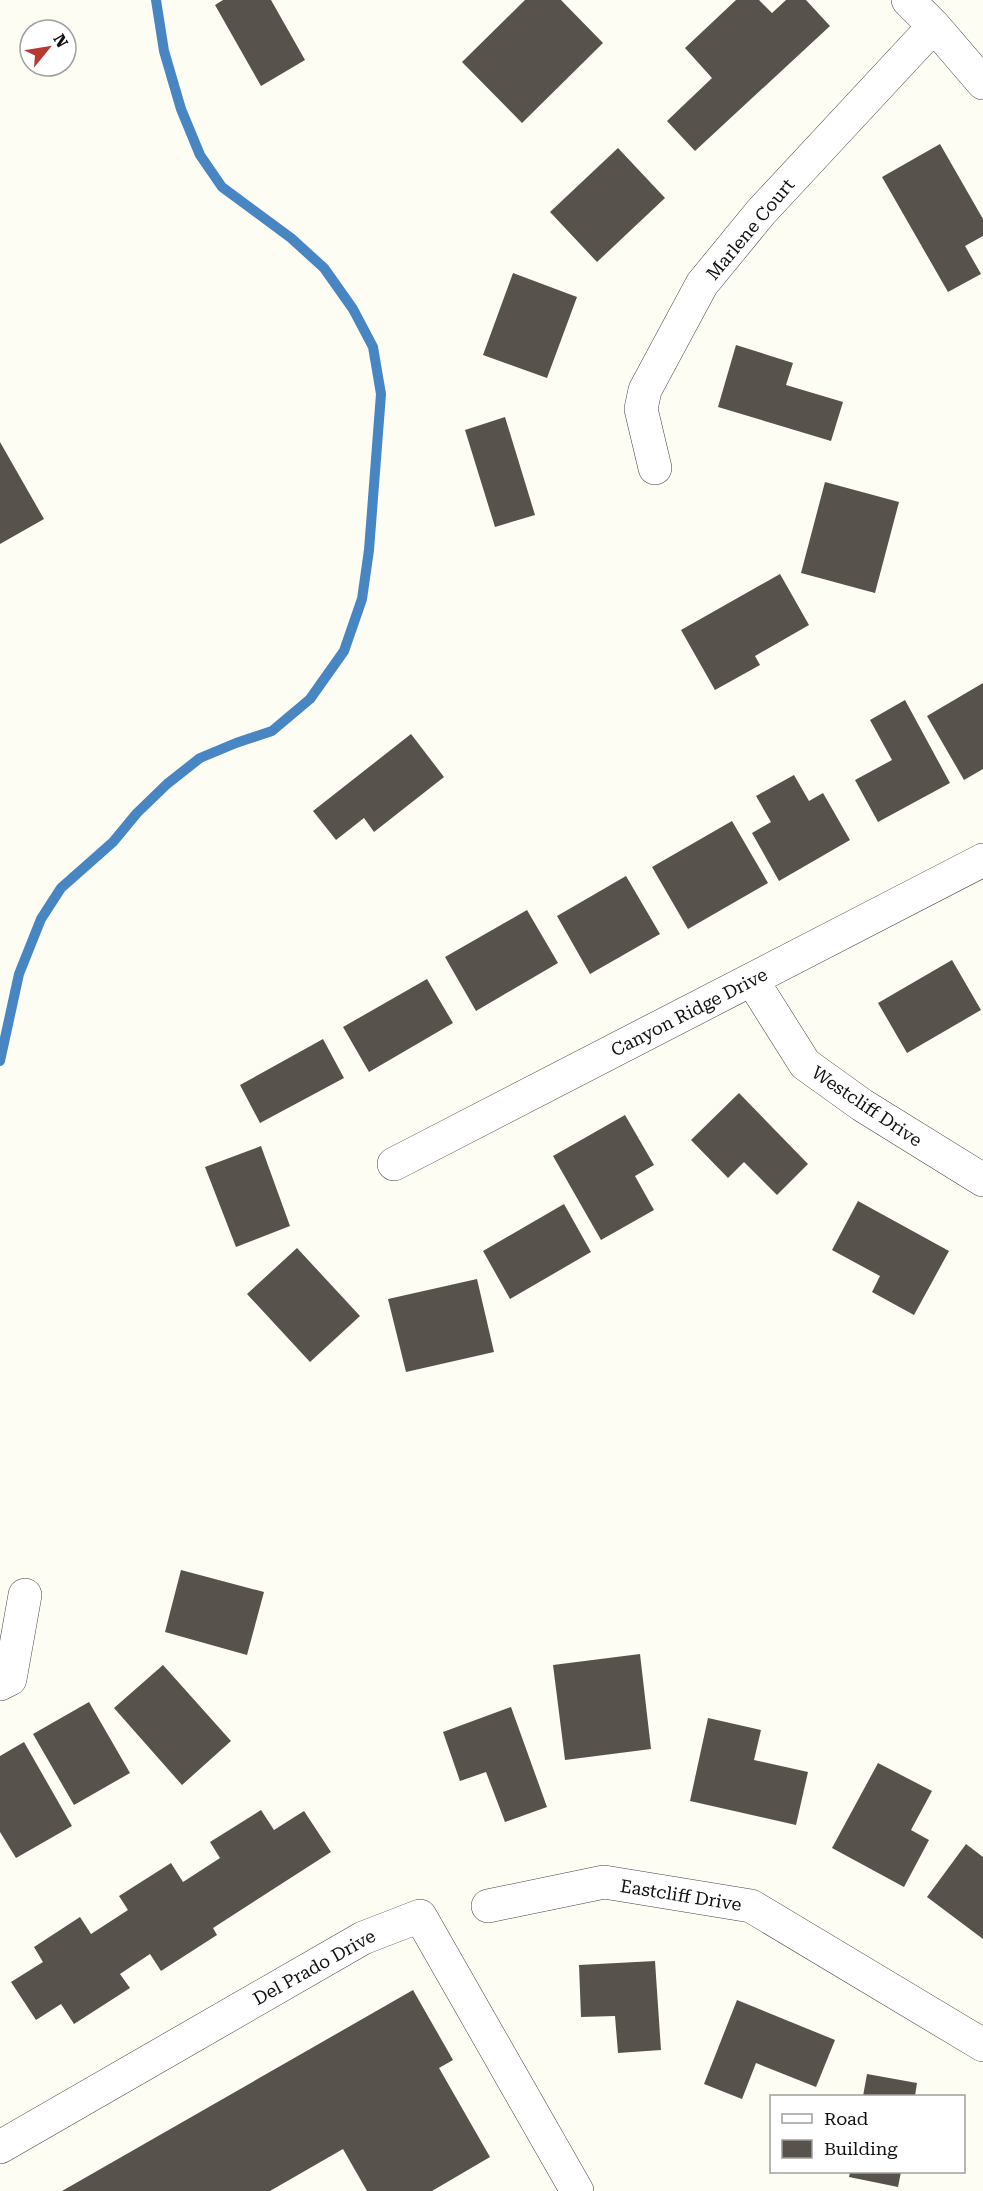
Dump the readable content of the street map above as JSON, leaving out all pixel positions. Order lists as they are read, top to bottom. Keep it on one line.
{"streets":{"street":["Marlene Court","Canyon Ridge Drive","Westcliff Drive","Eastcliff Drive","Del Prado Drive"]},"crossings":[["Canyon Ridge Drive","Westcliff Drive"]],"legend":["Road","Building"],"north":"top right"}
